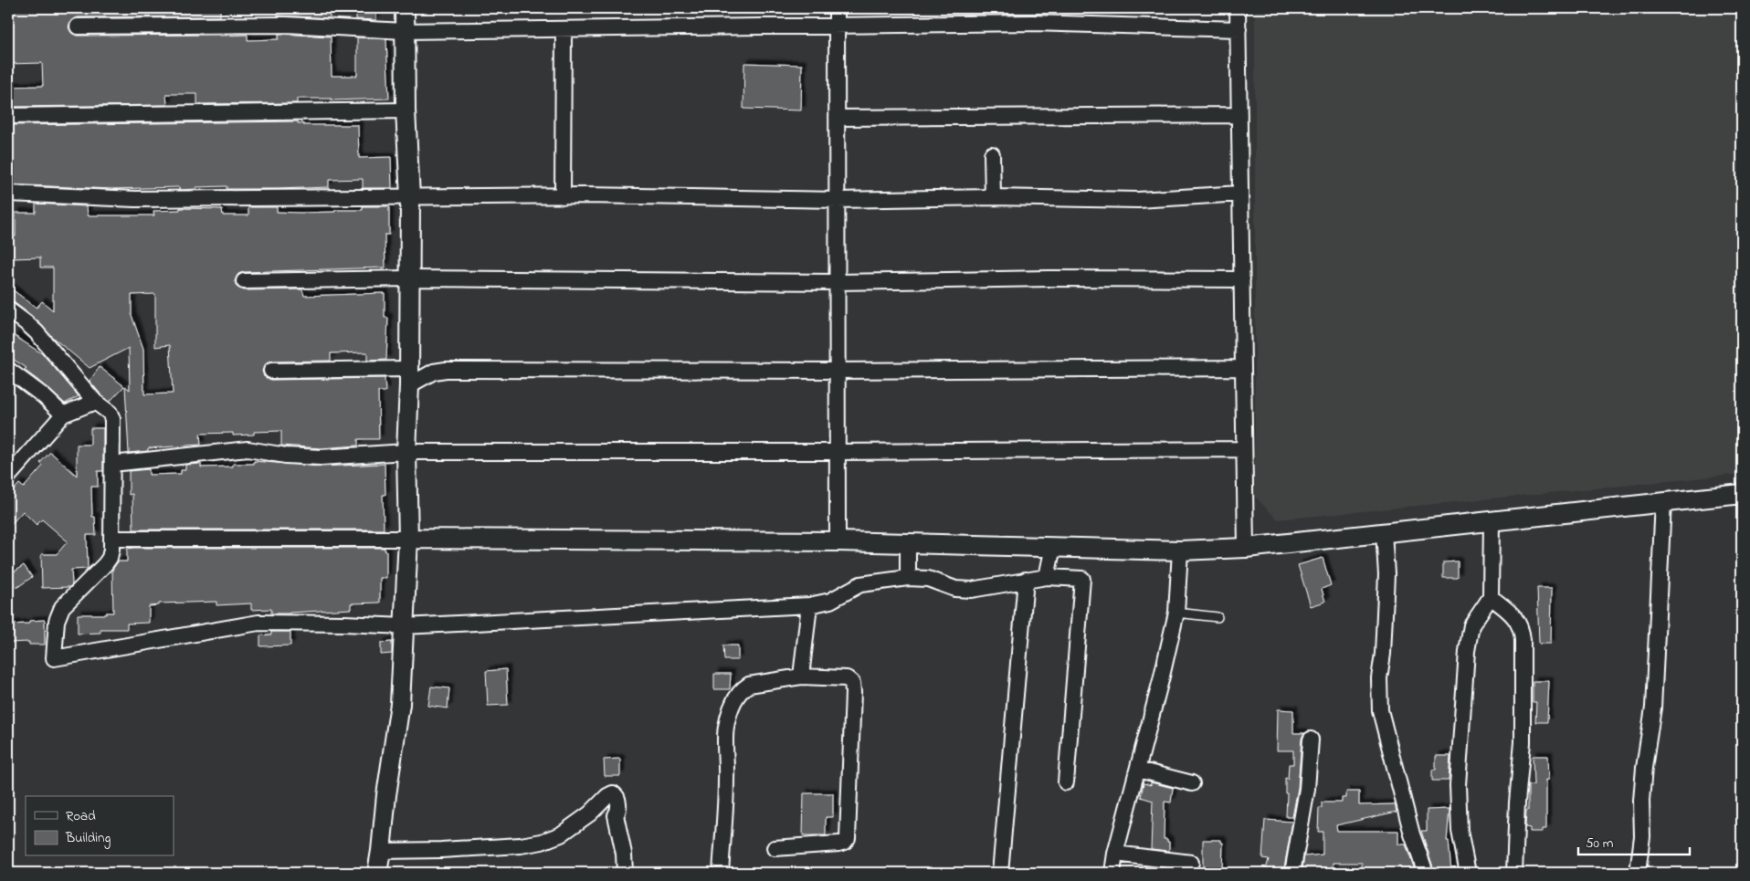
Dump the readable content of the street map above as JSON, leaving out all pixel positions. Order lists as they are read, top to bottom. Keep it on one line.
{"legend":["Road","Building"],"scale_bar":"50 m"}
